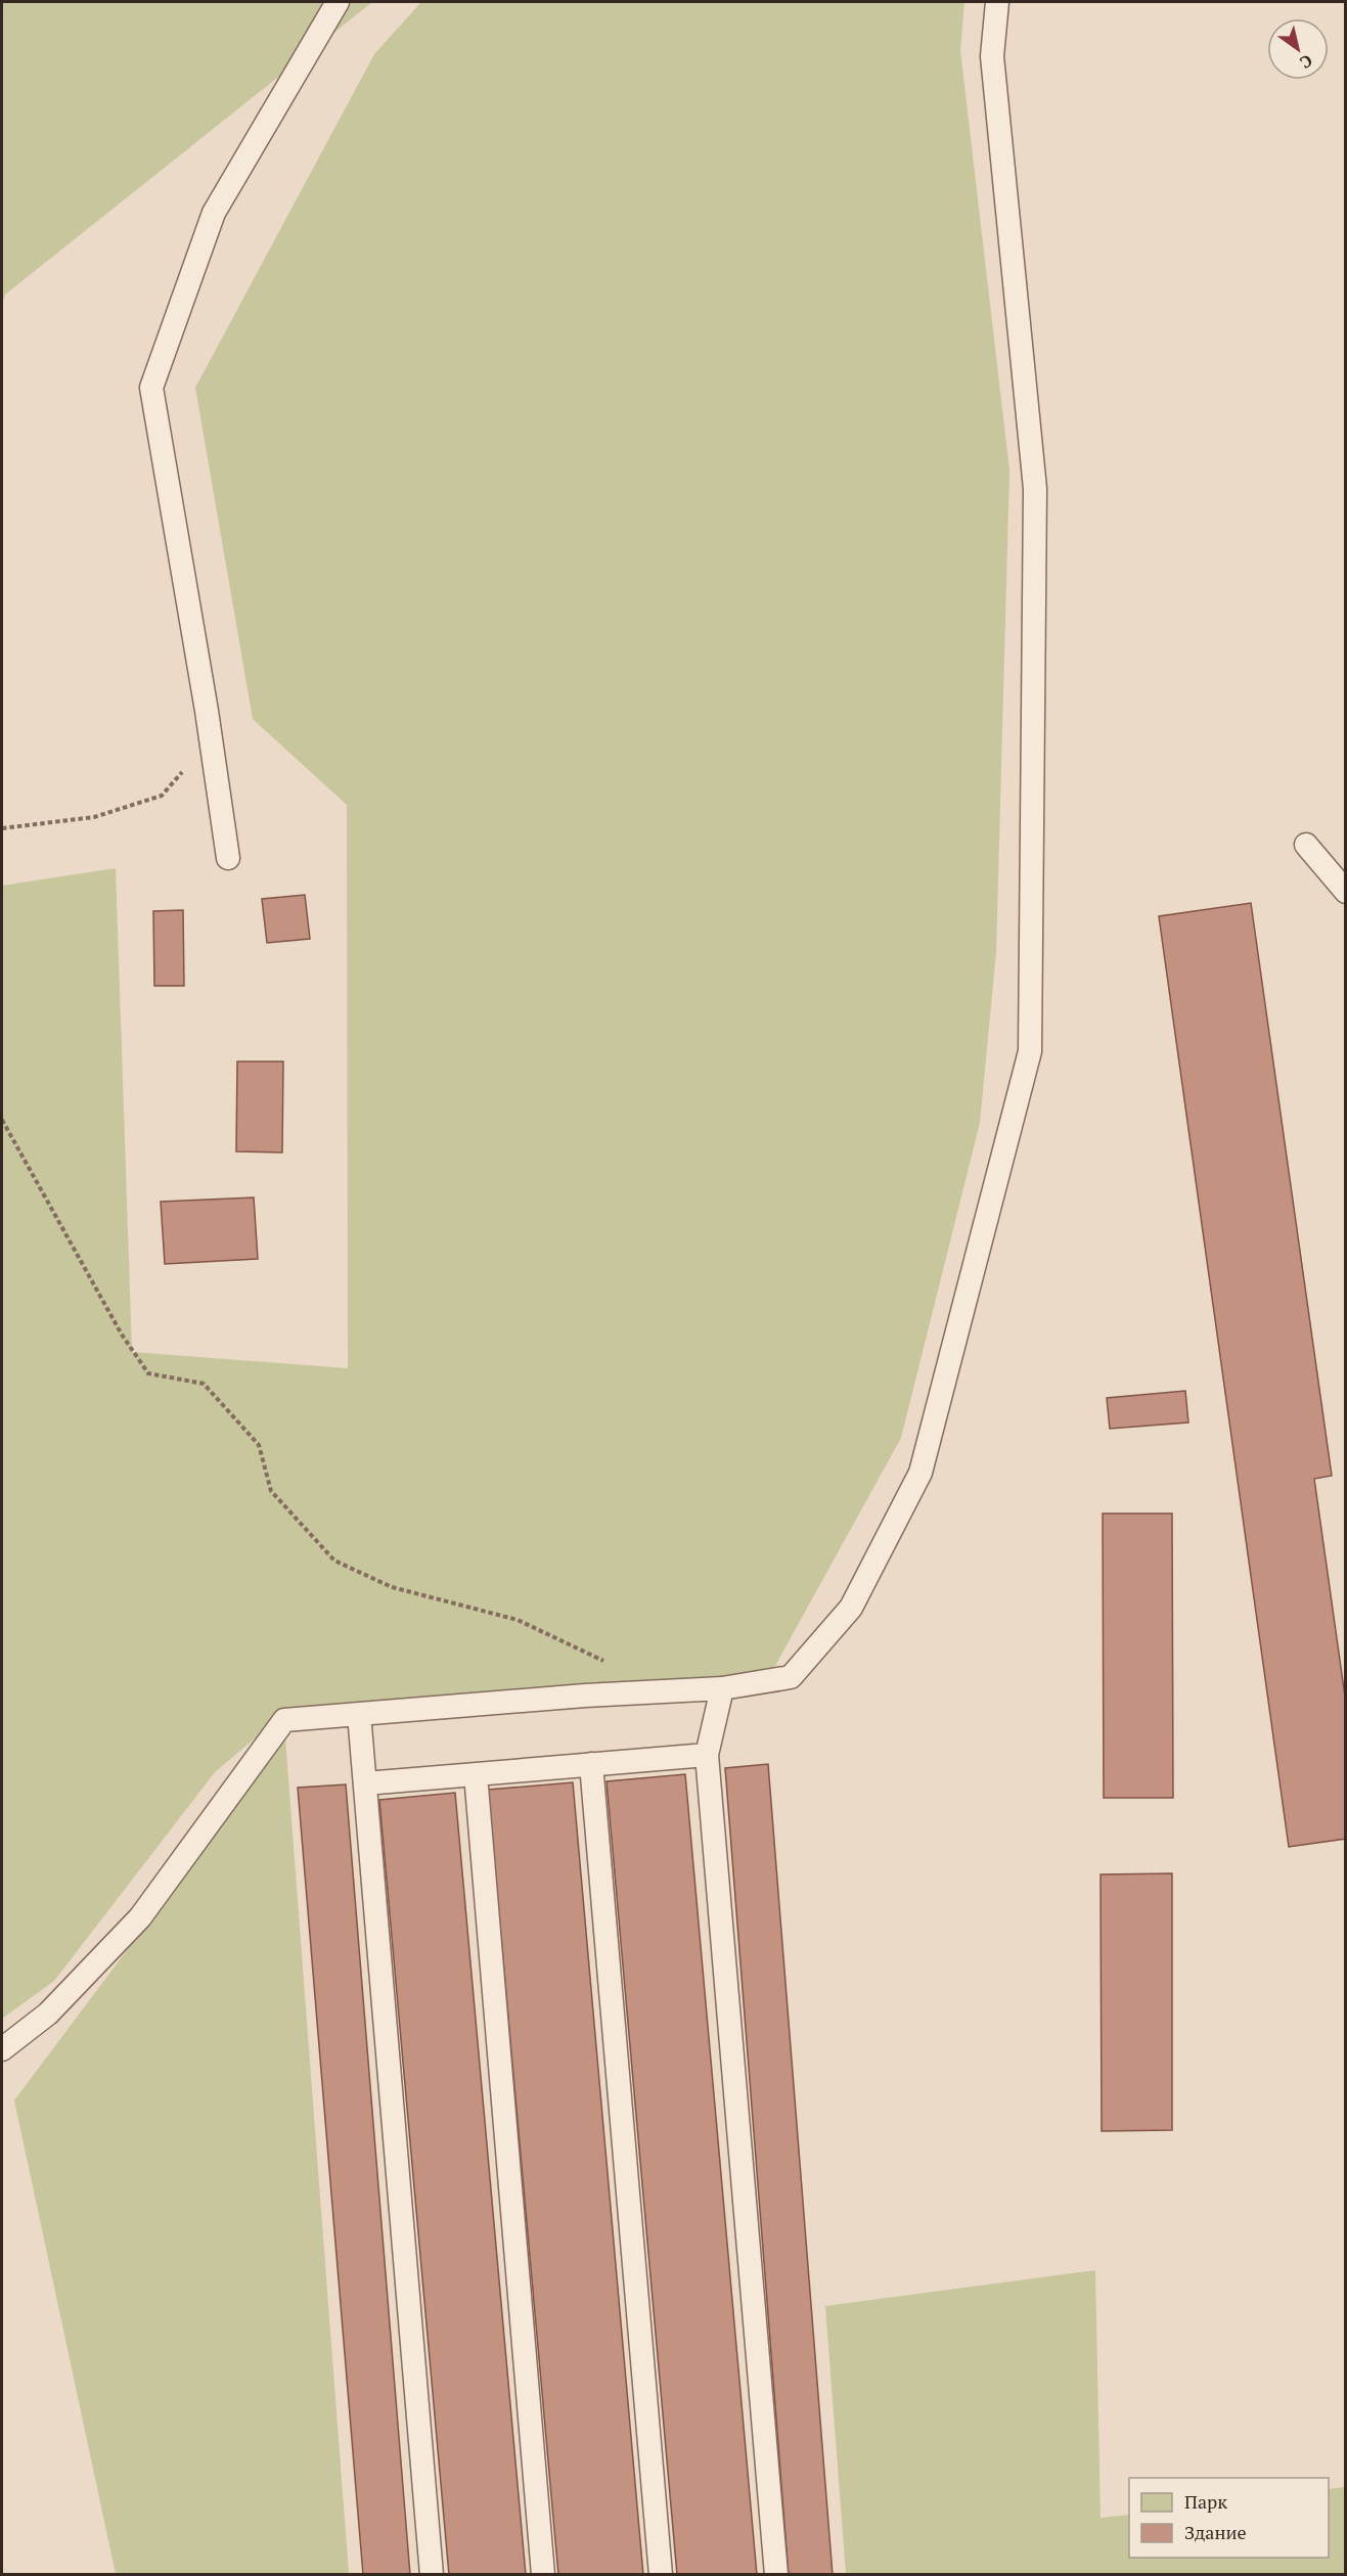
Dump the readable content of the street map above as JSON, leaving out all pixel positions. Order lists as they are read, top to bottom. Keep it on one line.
{"legend":["Парк","Здание"],"north":"bottom right"}
